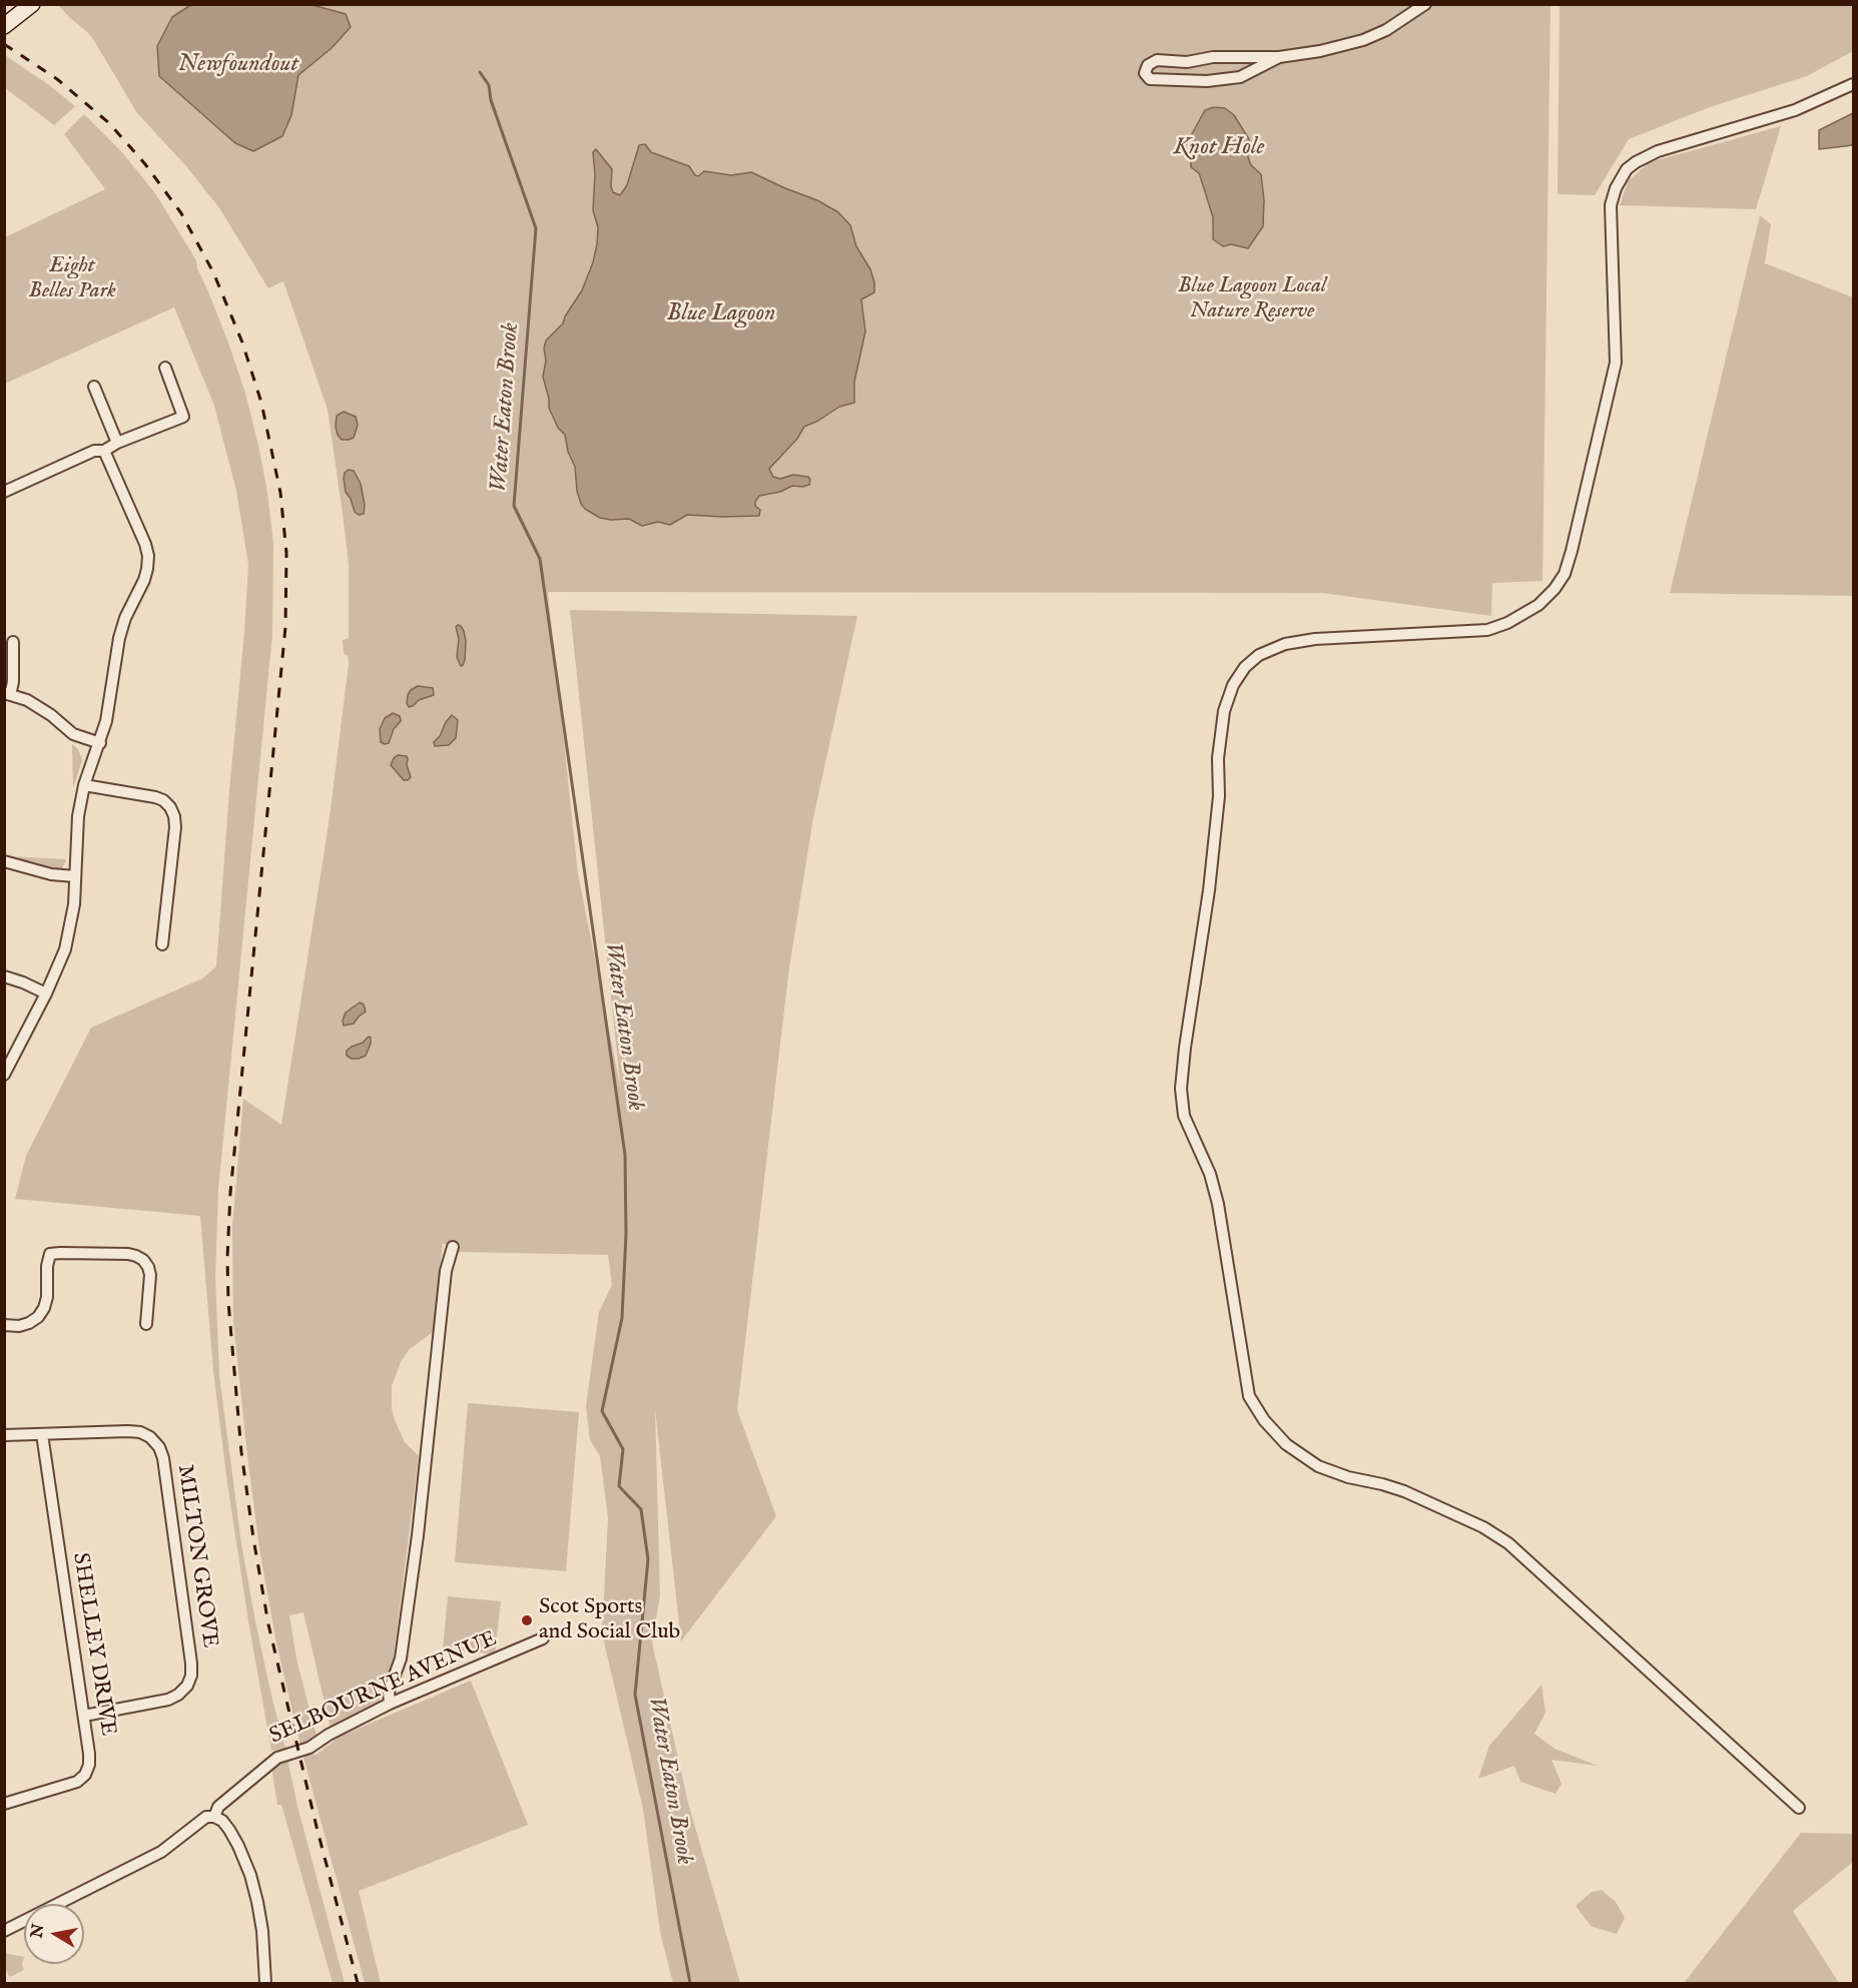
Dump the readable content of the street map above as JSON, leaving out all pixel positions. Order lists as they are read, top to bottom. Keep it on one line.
{"streets":{"street":["MILTON GROVE","SHELLEY DRIVE","SELBOURNE AVENUE"]},"crossings":[["MILTON GROVE","SHELLEY DRIVE"]],"water":["Newfoundout","Knot Hole","Blue Lagoon","Water Eaton Brook"],"parks":["Eight Belles Park","Blue Lagoon Local Nature Reserve"],"places":["Scot Sports and Social Club"],"north":"left"}
